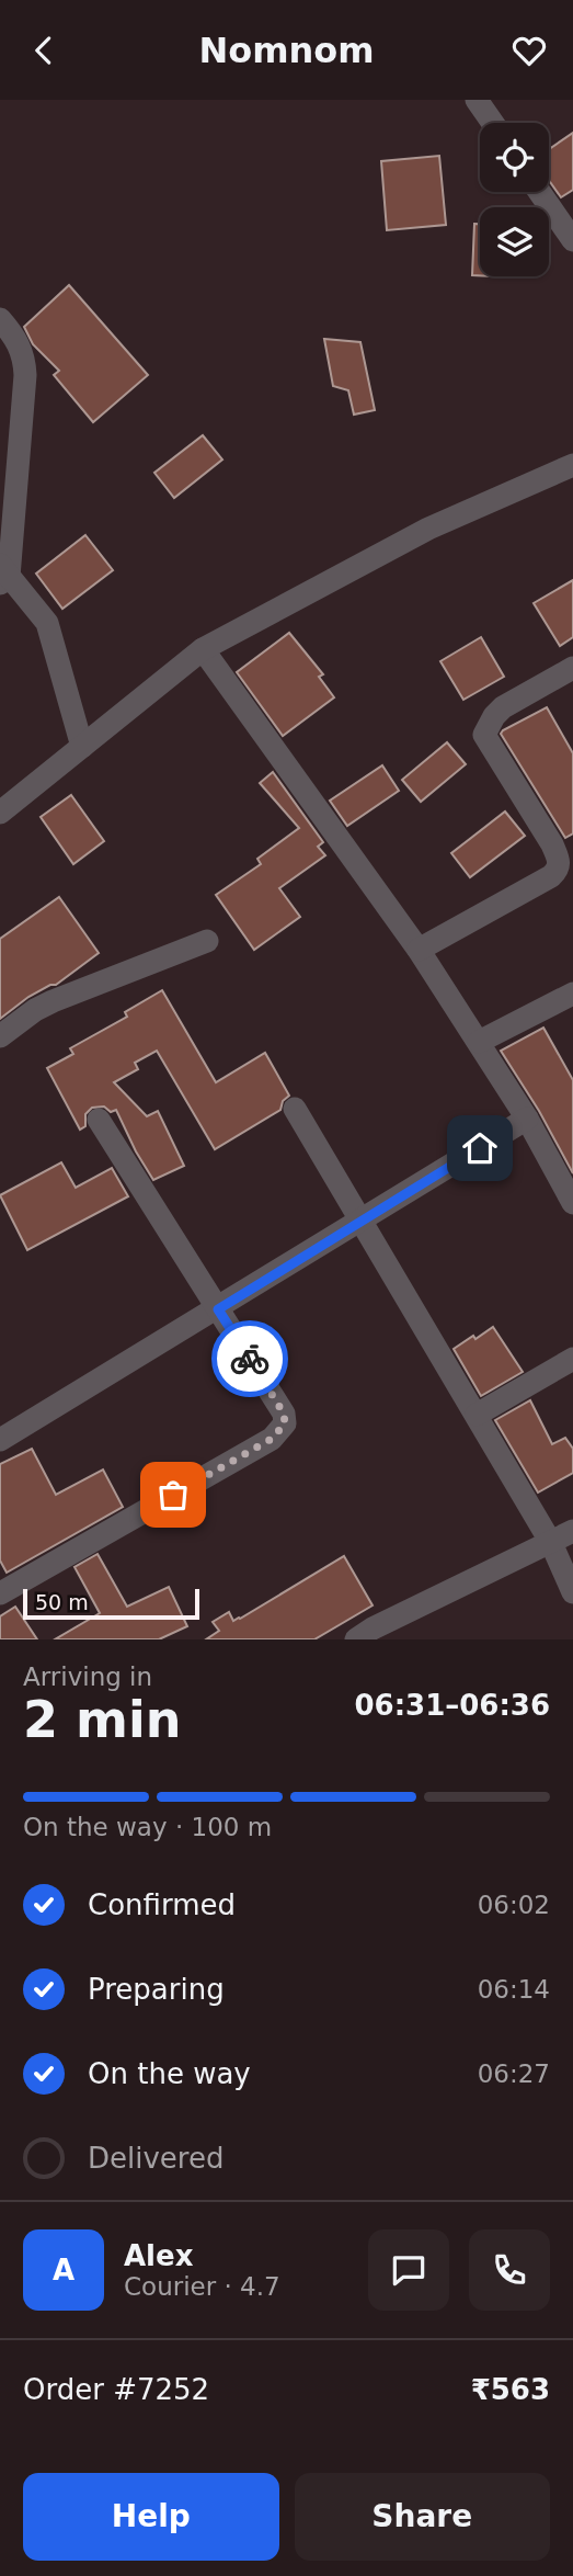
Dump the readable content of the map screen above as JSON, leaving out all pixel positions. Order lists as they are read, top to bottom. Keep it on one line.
{"scale_bar":"50 m","page":{"header":"Nomnom","scale":"50 m","heading":["2 min","Arriving in","06:31–06:36"],"panel":["Alex","Courier · 4.7","Order #7252","₹563"],"bar":"On the way · 100 m","list":[["Confirmed","06:02"],["Preparing","06:14"],["On the way","06:27"],"Delivered"],"round":"A","buttons":["Help","Share"]}}
